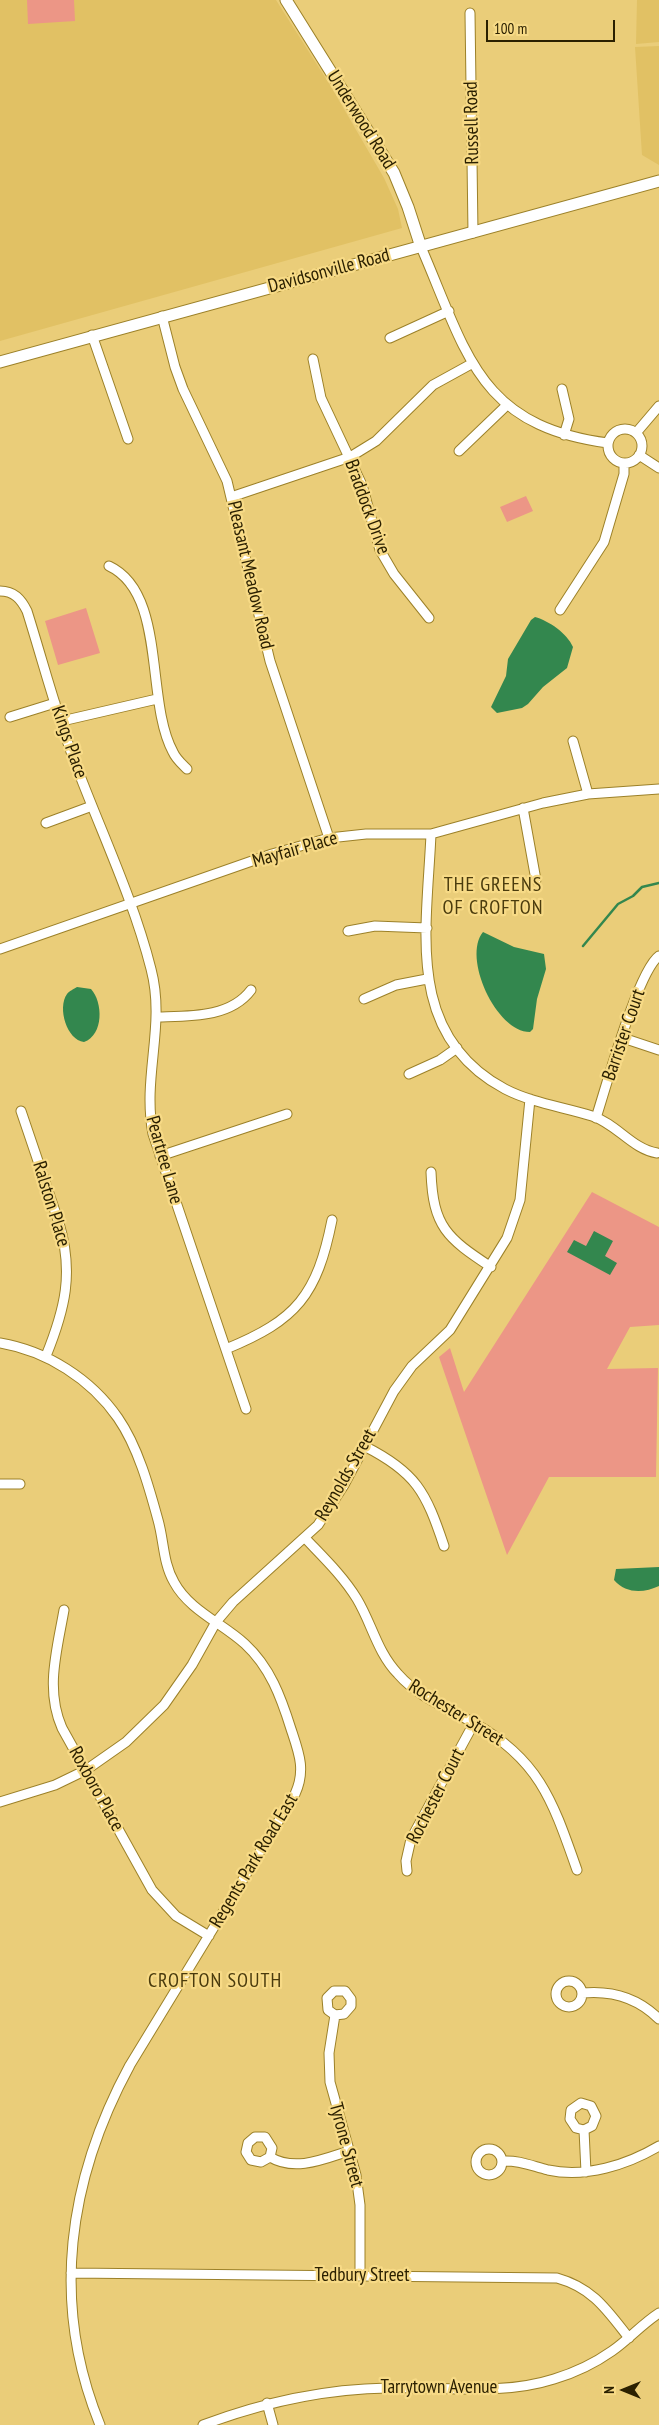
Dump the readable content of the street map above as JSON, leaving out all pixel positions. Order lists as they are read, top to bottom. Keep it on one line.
{"streets":{"main road":["Underwood Road","Davidsonville Road"],"street":["Russell Road","Braddock Drive","Pleasant Meadow Road","Kings Place","Mayfair Place","Barrister Court","Peartree Lane","Ralston Place","Reynolds Street","Rochester Street","Roxboro Place","Rochester Court","Regents Park Road East","Tyrone Street","Tedbury Street","Tarrytown Avenue"]},"crossings":[["Underwood Road","Davidsonville Road"],["Russell Road","Davidsonville Road"],["Davidsonville Road","Pleasant Meadow Road"],["Pleasant Meadow Road","Mayfair Place"],["Kings Place","Mayfair Place"],["Kings Place","Peartree Lane"],["Mayfair Place","Peartree Lane"],["Ralston Place","Regents Park Road East"],["Reynolds Street","Rochester Street"],["Reynolds Street","Roxboro Place"],["Reynolds Street","Regents Park Road East"],["Rochester Street","Rochester Court"],["Roxboro Place","Regents Park Road East"],["Regents Park Road East","Tedbury Street"],["Tyrone Street","Tedbury Street"],["Tedbury Street","Tarrytown Avenue"]],"districts":["THE GREENS OF CROFTON","CROFTON SOUTH"],"scale_bar":"100 m","north":"left"}
